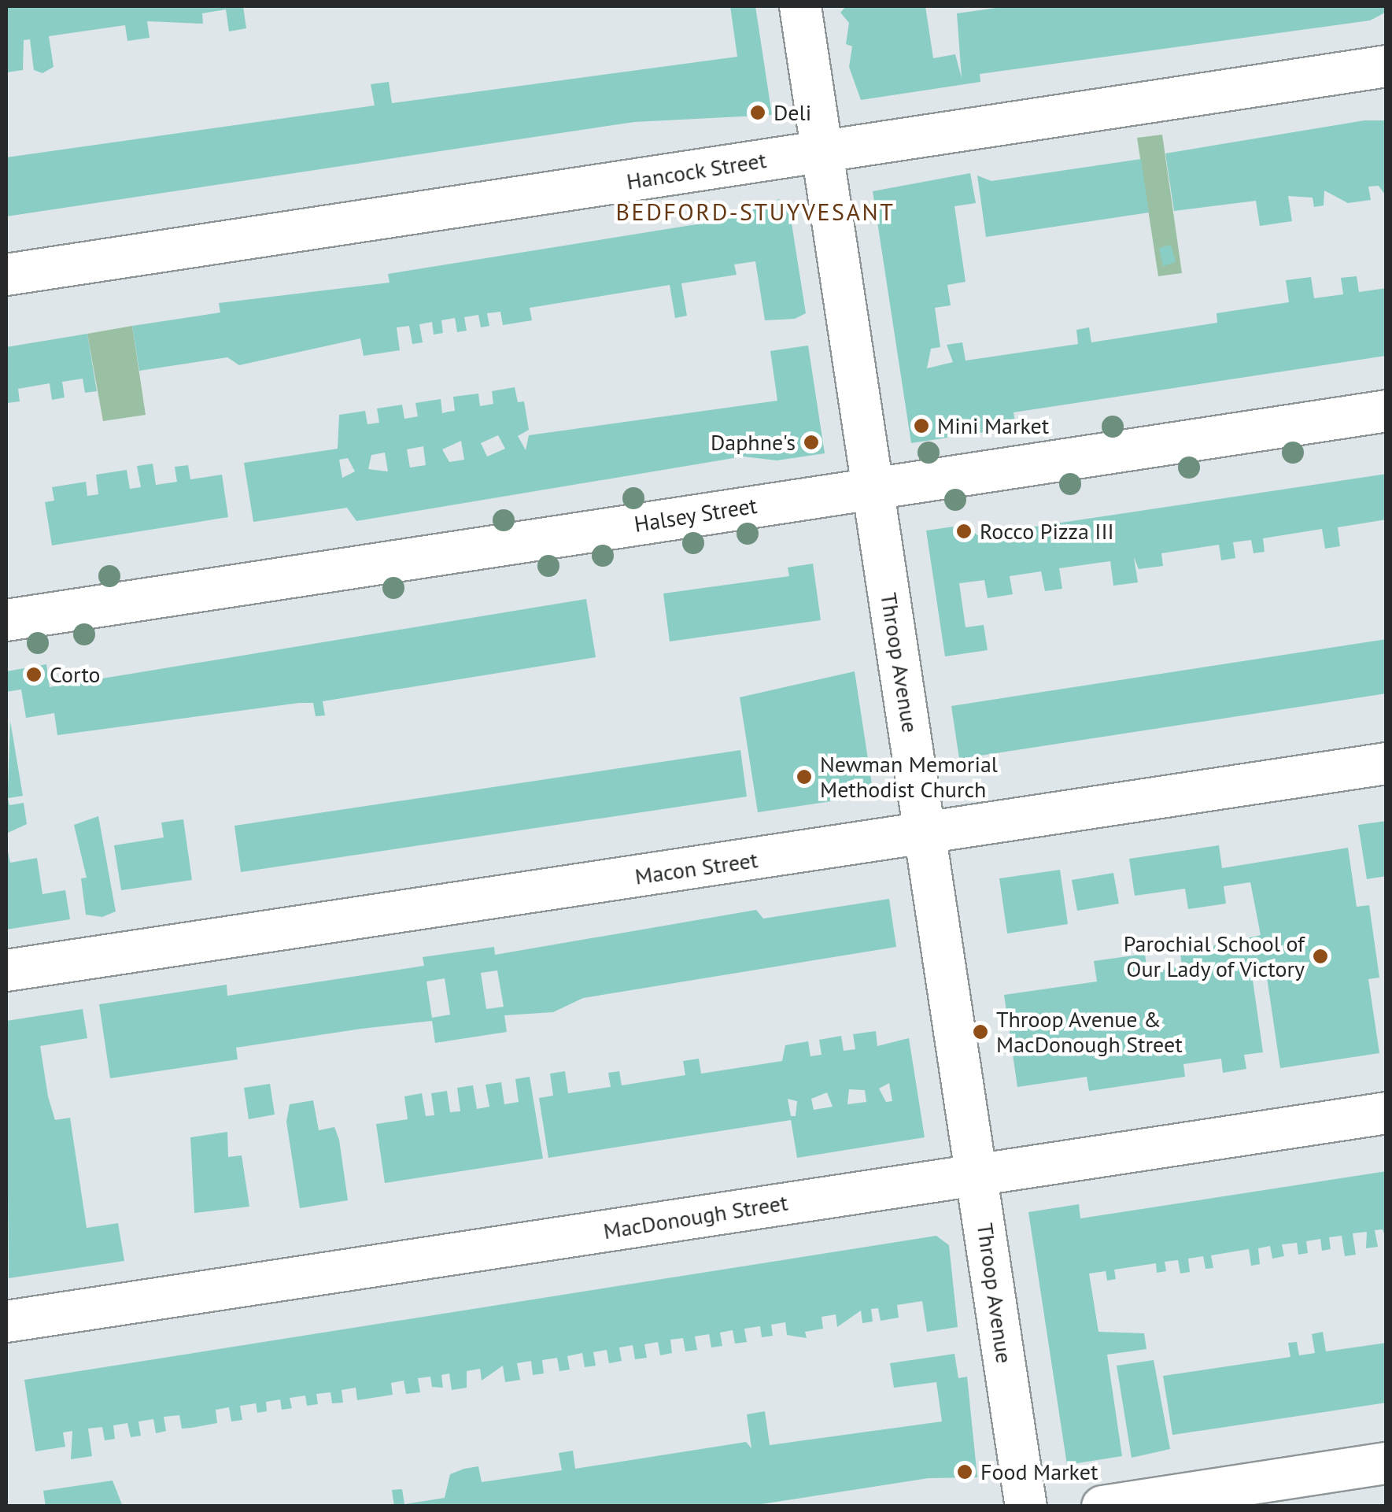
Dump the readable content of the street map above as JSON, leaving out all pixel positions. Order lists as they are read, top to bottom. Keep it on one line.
{"streets":{"street":["Hancock Street","Halsey Street","Throop Avenue","Macon Street","MacDonough Street"]},"crossings":[["Hancock Street","Throop Avenue"],["Halsey Street","Throop Avenue"],["Throop Avenue","Macon Street"],["Throop Avenue","MacDonough Street"]],"districts":["BEDFORD-STUYVESANT"],"places":["Deli","Mini Market","Daphne's","Rocco Pizza III","Corto","Newman Memorial Methodist Church","Parochial School of Our Lady of Victory","Throop Avenue & MacDonough Street","Food Market"]}
